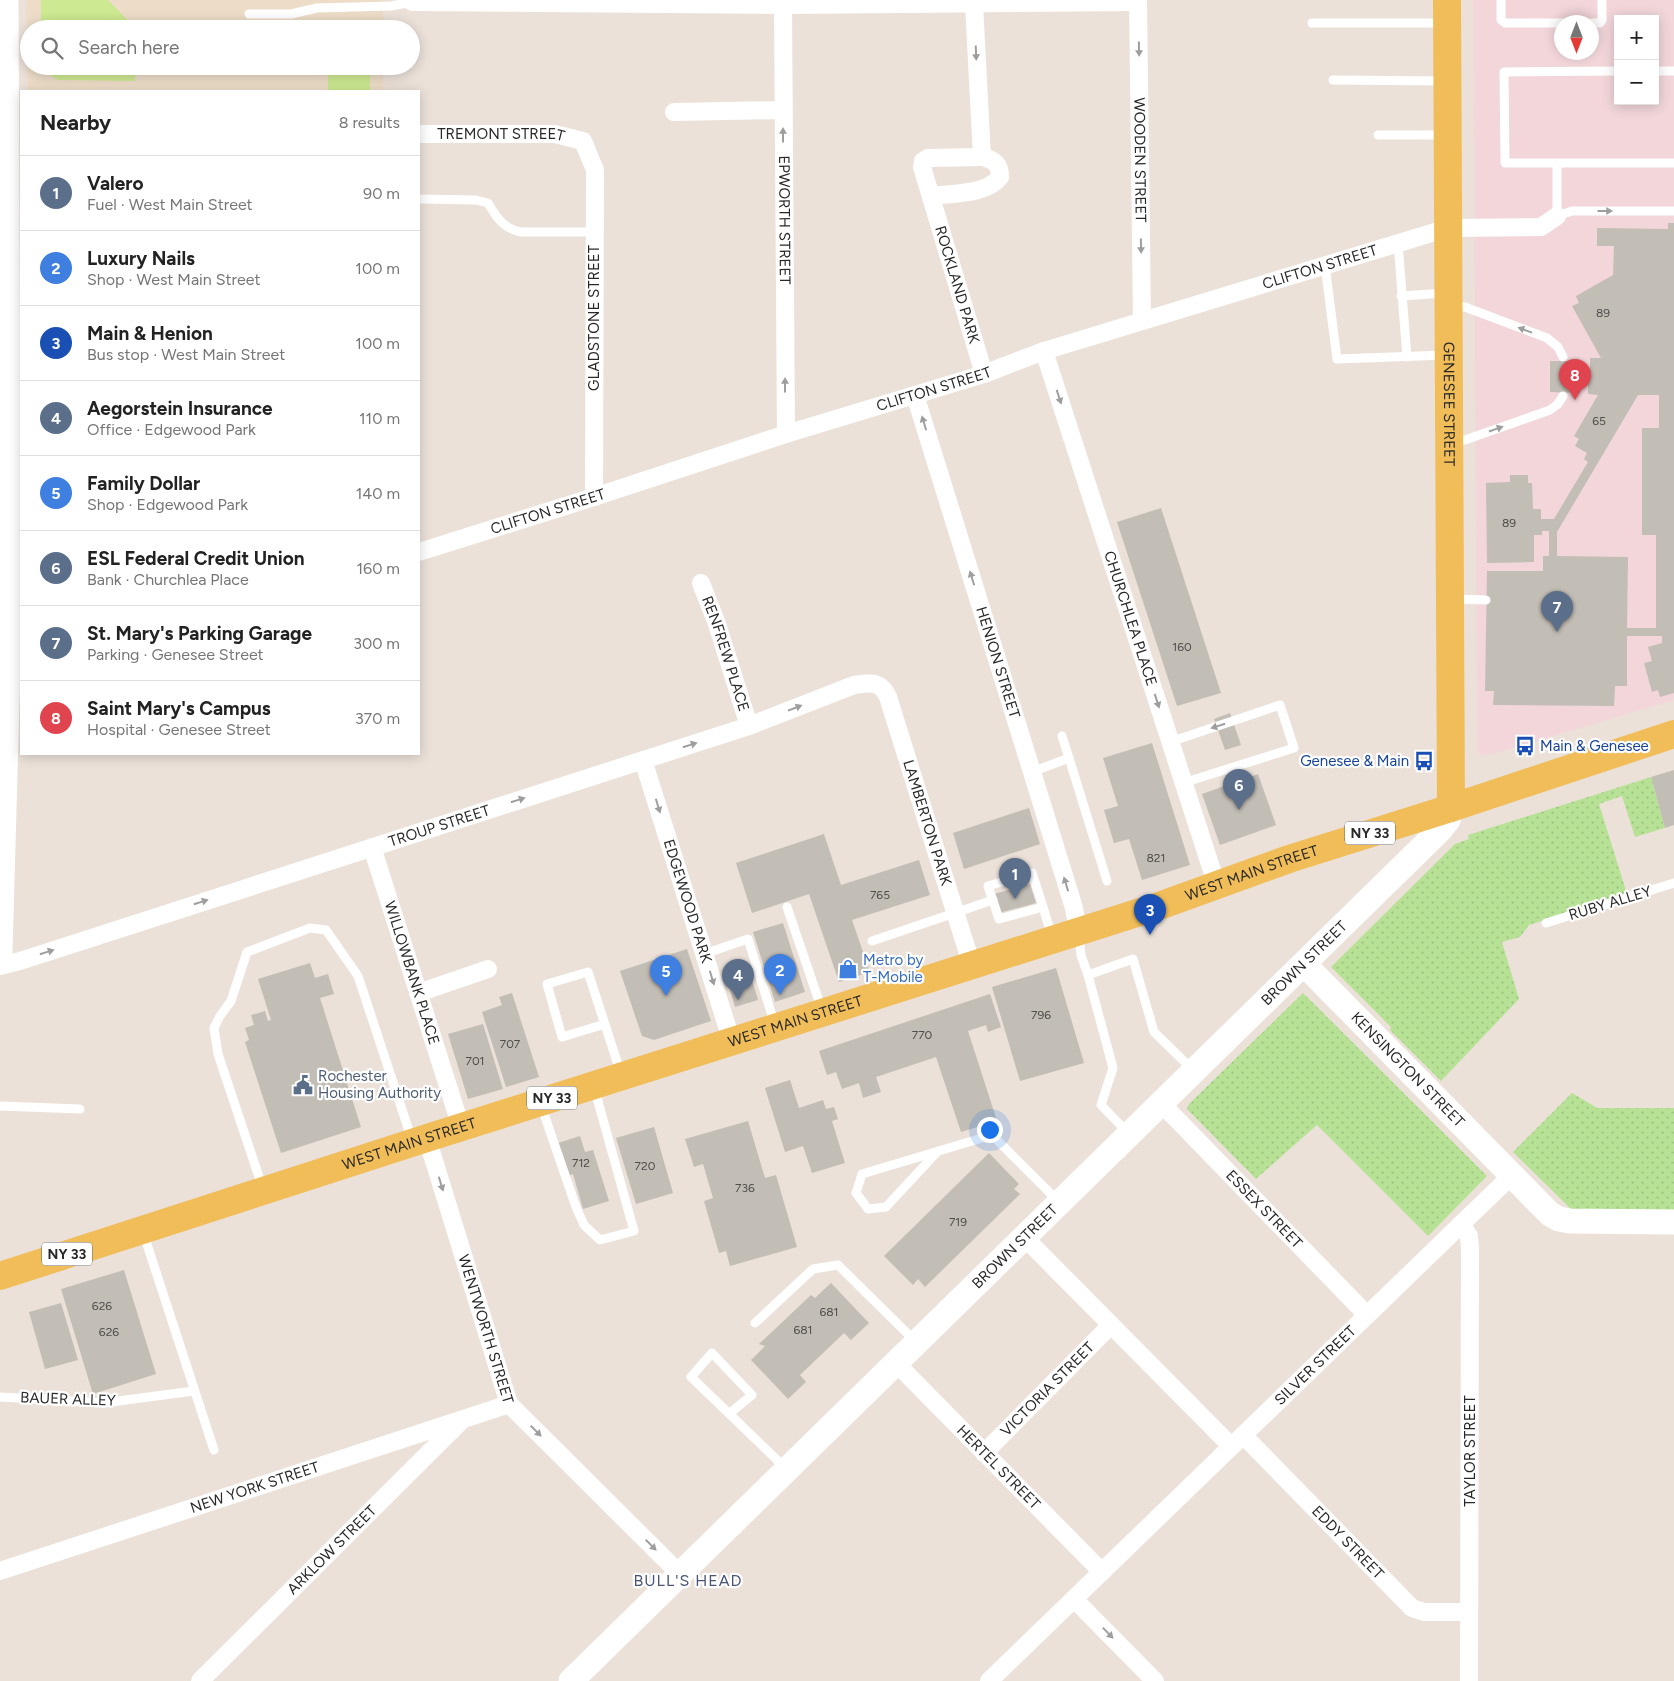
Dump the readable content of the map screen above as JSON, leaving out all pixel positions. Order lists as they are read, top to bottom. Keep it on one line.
{"streets":{"main road":["GENESEE STREET","NY 33","WEST MAIN STREET","BROWN STREET","KENSINGTON STREET"],"street":["TREMONT STREET","WOODEN STREET","EPWORTH STREET","CLIFTON STREET","ROCKLAND PARK","GLADSTONE STREET","CHURCHLEA PLACE","RENFREW PLACE","HENION STREET","LAMBERTON PARK","TROUP STREET","EDGEWOOD PARK","WILLOWBANK PLACE","ESSEX STREET","WENTWORTH STREET","SILVER STREET","VICTORIA STREET","TAYLOR STREET","HERTEL STREET","NEW YORK STREET","EDDY STREET","ARKLOW STREET"],"lane":["RUBY ALLEY","BAUER ALLEY"]},"crossings":[["TREMONT STREET","GLADSTONE STREET"],["WOODEN STREET","CLIFTON STREET"],["EPWORTH STREET","CLIFTON STREET"],["CLIFTON STREET","ROCKLAND PARK"],["CLIFTON STREET","GLADSTONE STREET"],["CLIFTON STREET","GENESEE STREET"],["CLIFTON STREET","CHURCHLEA PLACE"],["CLIFTON STREET","HENION STREET"],["GENESEE STREET","WEST MAIN STREET"],["GENESEE STREET","BROWN STREET"],["CHURCHLEA PLACE","WEST MAIN STREET"],["RENFREW PLACE","TROUP STREET"],["HENION STREET","WEST MAIN STREET"],["LAMBERTON PARK","TROUP STREET"],["LAMBERTON PARK","WEST MAIN STREET"],["TROUP STREET","EDGEWOOD PARK"],["TROUP STREET","WILLOWBANK PLACE"],["WEST MAIN STREET","EDGEWOOD PARK"],["WEST MAIN STREET","BROWN STREET"],["WEST MAIN STREET","WILLOWBANK PLACE"],["WEST MAIN STREET","WENTWORTH STREET"],["BROWN STREET","KENSINGTON STREET"],["BROWN STREET","ESSEX STREET"],["BROWN STREET","WENTWORTH STREET"],["BROWN STREET","HERTEL STREET"],["BROWN STREET","EDDY STREET"],["KENSINGTON STREET","SILVER STREET"],["ESSEX STREET","SILVER STREET"],["WENTWORTH STREET","NEW YORK STREET"],["SILVER STREET","TAYLOR STREET"],["SILVER STREET","HERTEL STREET"],["SILVER STREET","EDDY STREET"],["VICTORIA STREET","HERTEL STREET"],["VICTORIA STREET","EDDY STREET"],["TAYLOR STREET","EDDY STREET"],["NEW YORK STREET","ARKLOW STREET"]],"one_way":["WOODEN STREET","EPWORTH STREET","CHURCHLEA PLACE","HENION STREET","TROUP STREET","EDGEWOOD PARK","WENTWORTH STREET"],"districts":["BULL'S HEAD"],"places":{"bus stop":["Main & Genesee","Genesee & Main"],"shop":["Metro by T-Mobile"],"public building":["Rochester Housing Authority"]},"house_numbers":["89","65","89","160","821","765","796","770","707","701","712","720","736","719","626","681","681","626"],"north":"bottom","page":{"map_buttons":["+","−"],"search":"Search here","heading":["Nearby","8 results"],"list":[{"mark":"1","name":"Valero","note":"Fuel · West Main Street","value":"90 m"},{"mark":"2","name":"Luxury Nails","note":"Shop · West Main Street","value":"100 m"},{"mark":"3","name":"Main & Henion","note":"Bus stop · West Main Street","value":"100 m"},{"mark":"4","name":"Aegorstein Insurance","note":"Office · Edgewood Park","value":"110 m"},{"mark":"5","name":"Family Dollar","note":"Shop · Edgewood Park","value":"140 m"},{"mark":"6","name":"ESL Federal Credit Union","note":"Bank · Churchlea Place","value":"160 m"},{"mark":"7","name":"St. Mary's Parking Garage","note":"Parking · Genesee Street","value":"300 m"},{"mark":"8","name":"Saint Mary's Campus","note":"Hospital · Genesee Street","value":"370 m"}],"pins":["8","7","6","1","3","2","5","4"]}}
